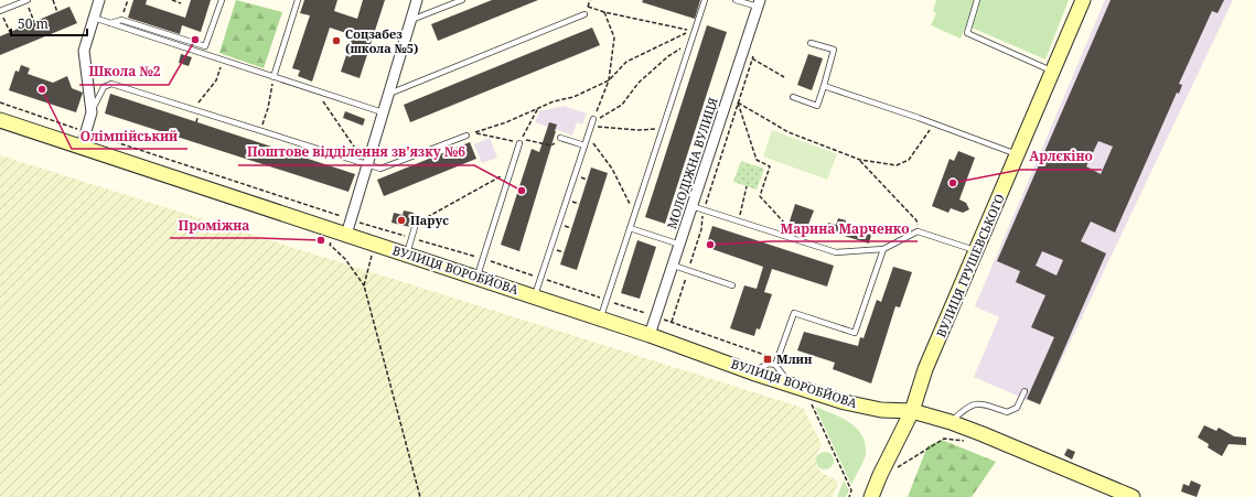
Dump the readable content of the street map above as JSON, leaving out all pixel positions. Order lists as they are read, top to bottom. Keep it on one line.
{"streets":{"main road":["ВУЛИЦЯ ГРУШЕВСЬКОГО","ВУЛИЦЯ ВОРОБЙОВА"],"street":["МОЛОДІЖНА ВУЛИЦЯ"]},"crossings":[["МОЛОДІЖНА ВУЛИЦЯ","ВУЛИЦЯ ВОРОБЙОВА"],["ВУЛИЦЯ ГРУШЕВСЬКОГО","ВУЛИЦЯ ВОРОБЙОВА"]],"places":{"other":["Школа №2","Соцзабез (школа №5)","Олімпійський","Арлєкіно","Поштове відділення зв'язку №6","Парус","Проміжна","Марина Марченко"],"transit":["Млин"]},"scale_bar":"50 m"}
